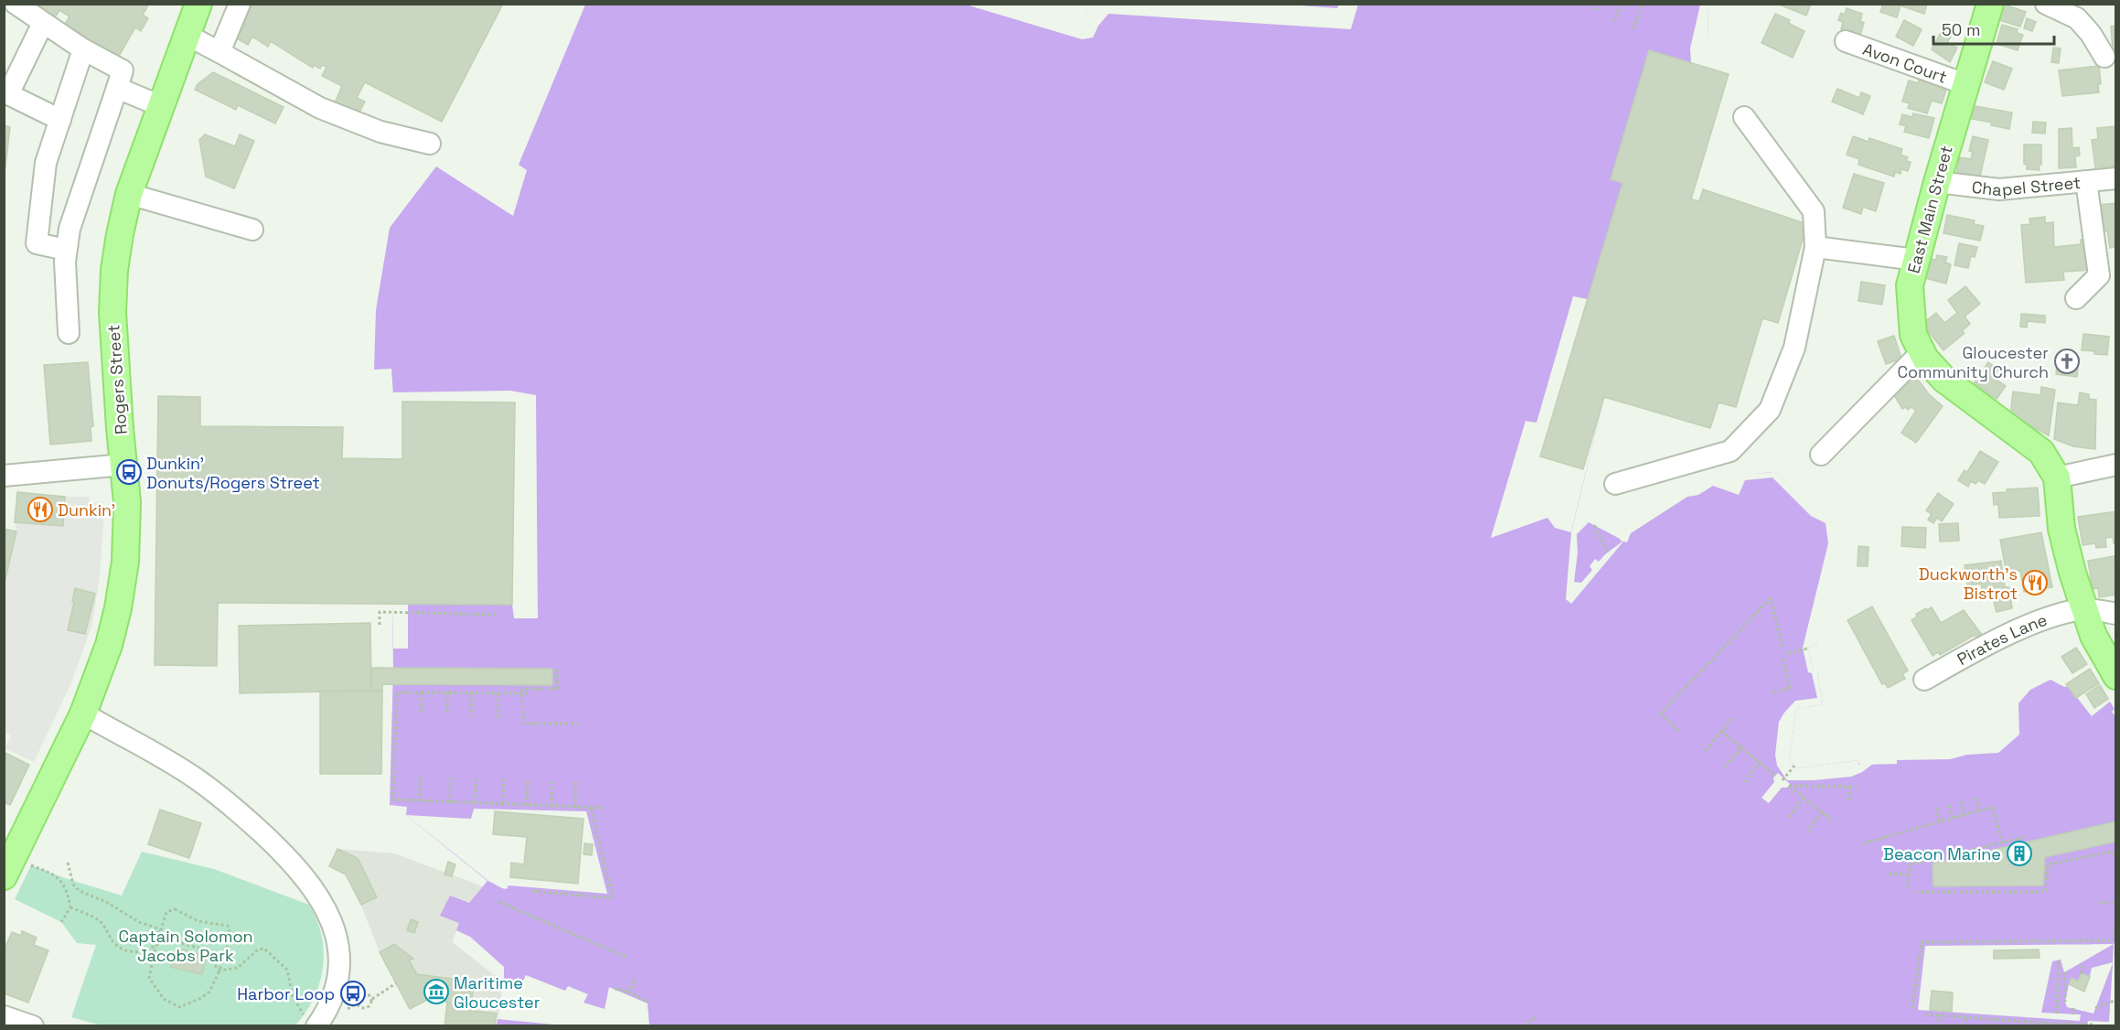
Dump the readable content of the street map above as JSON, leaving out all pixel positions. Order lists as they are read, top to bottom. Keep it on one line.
{"streets":{"main road":["East Main Street","Rogers Street"],"street":["Avon Court","Chapel Street","Pirates Lane"]},"crossings":[["Avon Court","East Main Street"],["Chapel Street","East Main Street"],["East Main Street","Pirates Lane"]],"parks":["Captain Solomon Jacobs Park"],"places":{"church":["Gloucester Community Church"],"bus stop":["Dunkin' Donuts/Rogers Street","Harbor Loop"],"restaurant":["Dunkin'","Duckworth's Bistrot"],"building":["Beacon Marine"],"museum":["Maritime Gloucester"]},"scale_bar":"50 m"}
